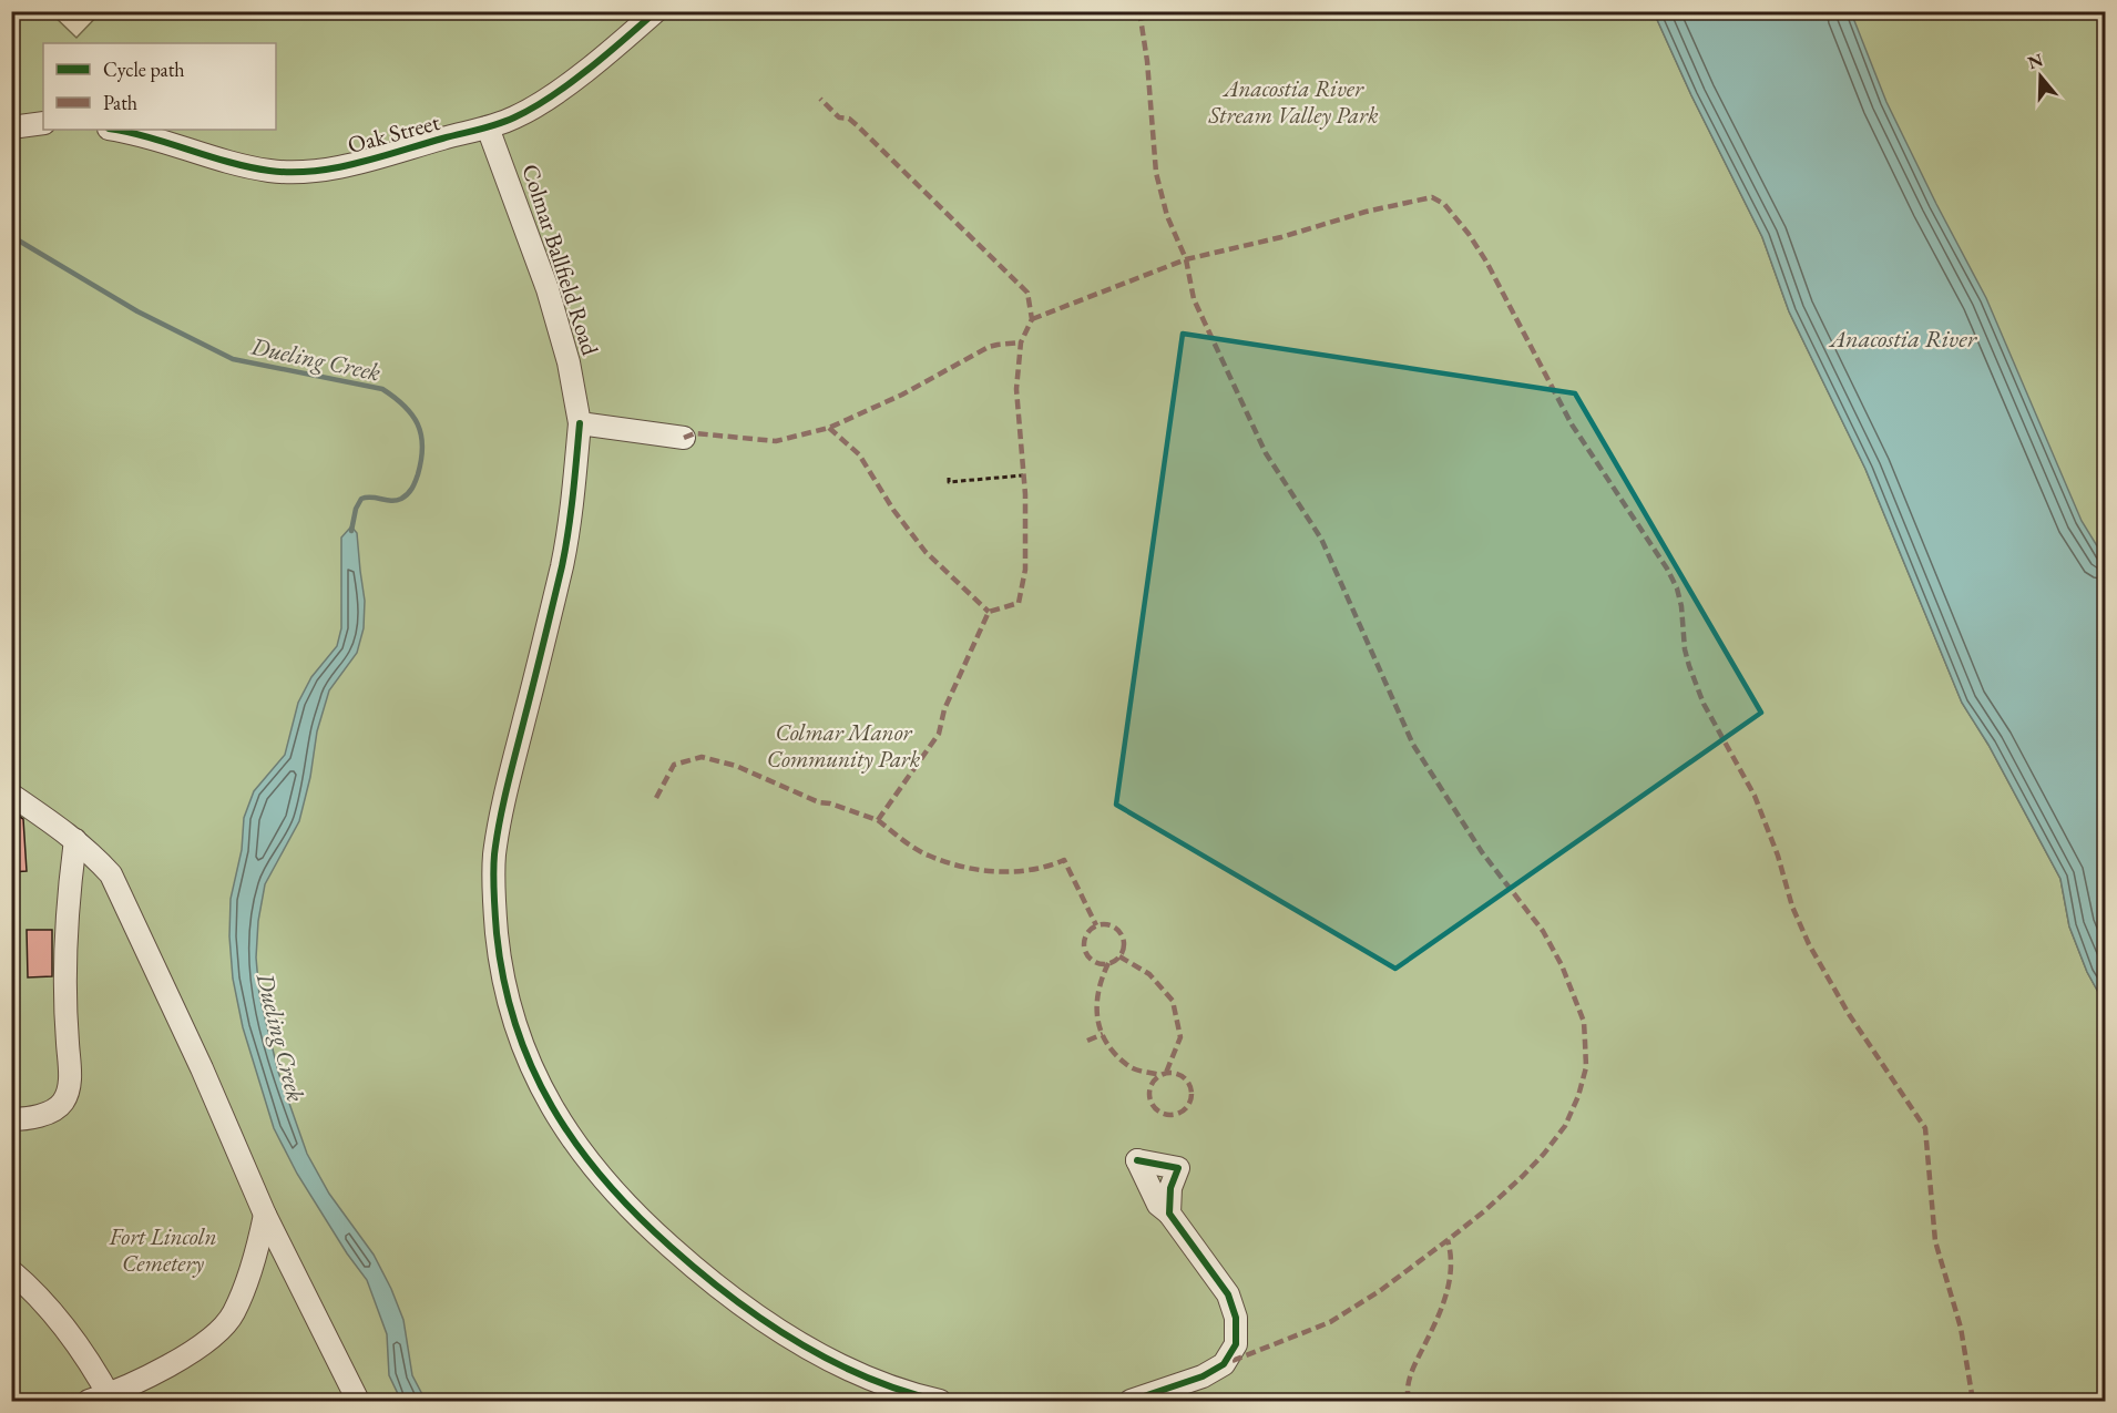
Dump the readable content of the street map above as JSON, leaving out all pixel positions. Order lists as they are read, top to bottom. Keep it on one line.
{"streets":{"street":["Oak Street","Colmar Ballfield Road"]},"crossings":[["Oak Street","Colmar Ballfield Road"]],"water":["Anacostia River","Dueling Creek"],"parks":["Anacostia River Stream Valley Park","Colmar Manor Community Park","Fort Lincoln Cemetery"],"legend":["Cycle path","Path"],"north":"top"}
